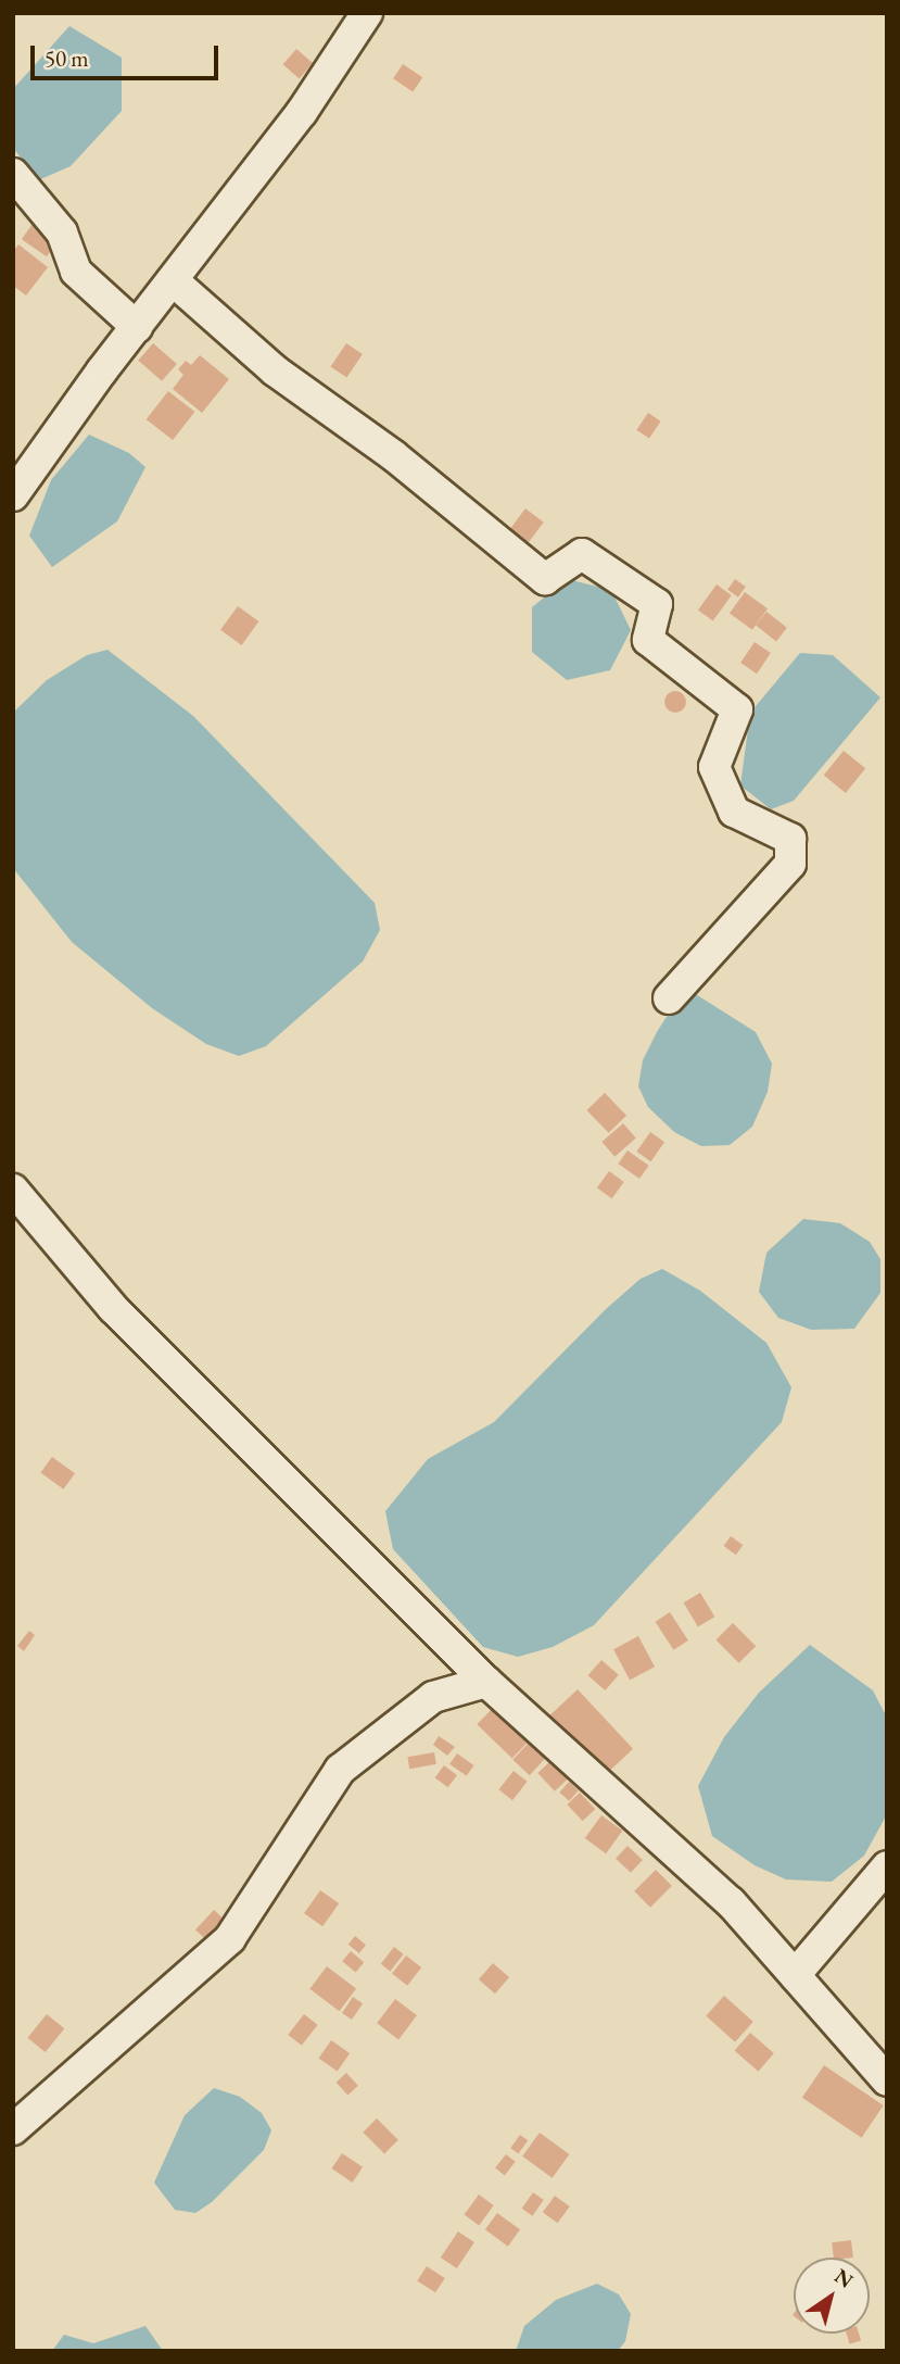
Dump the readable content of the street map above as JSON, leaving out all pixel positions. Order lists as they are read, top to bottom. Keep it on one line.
{"scale_bar":"50 m","north":"top right"}
